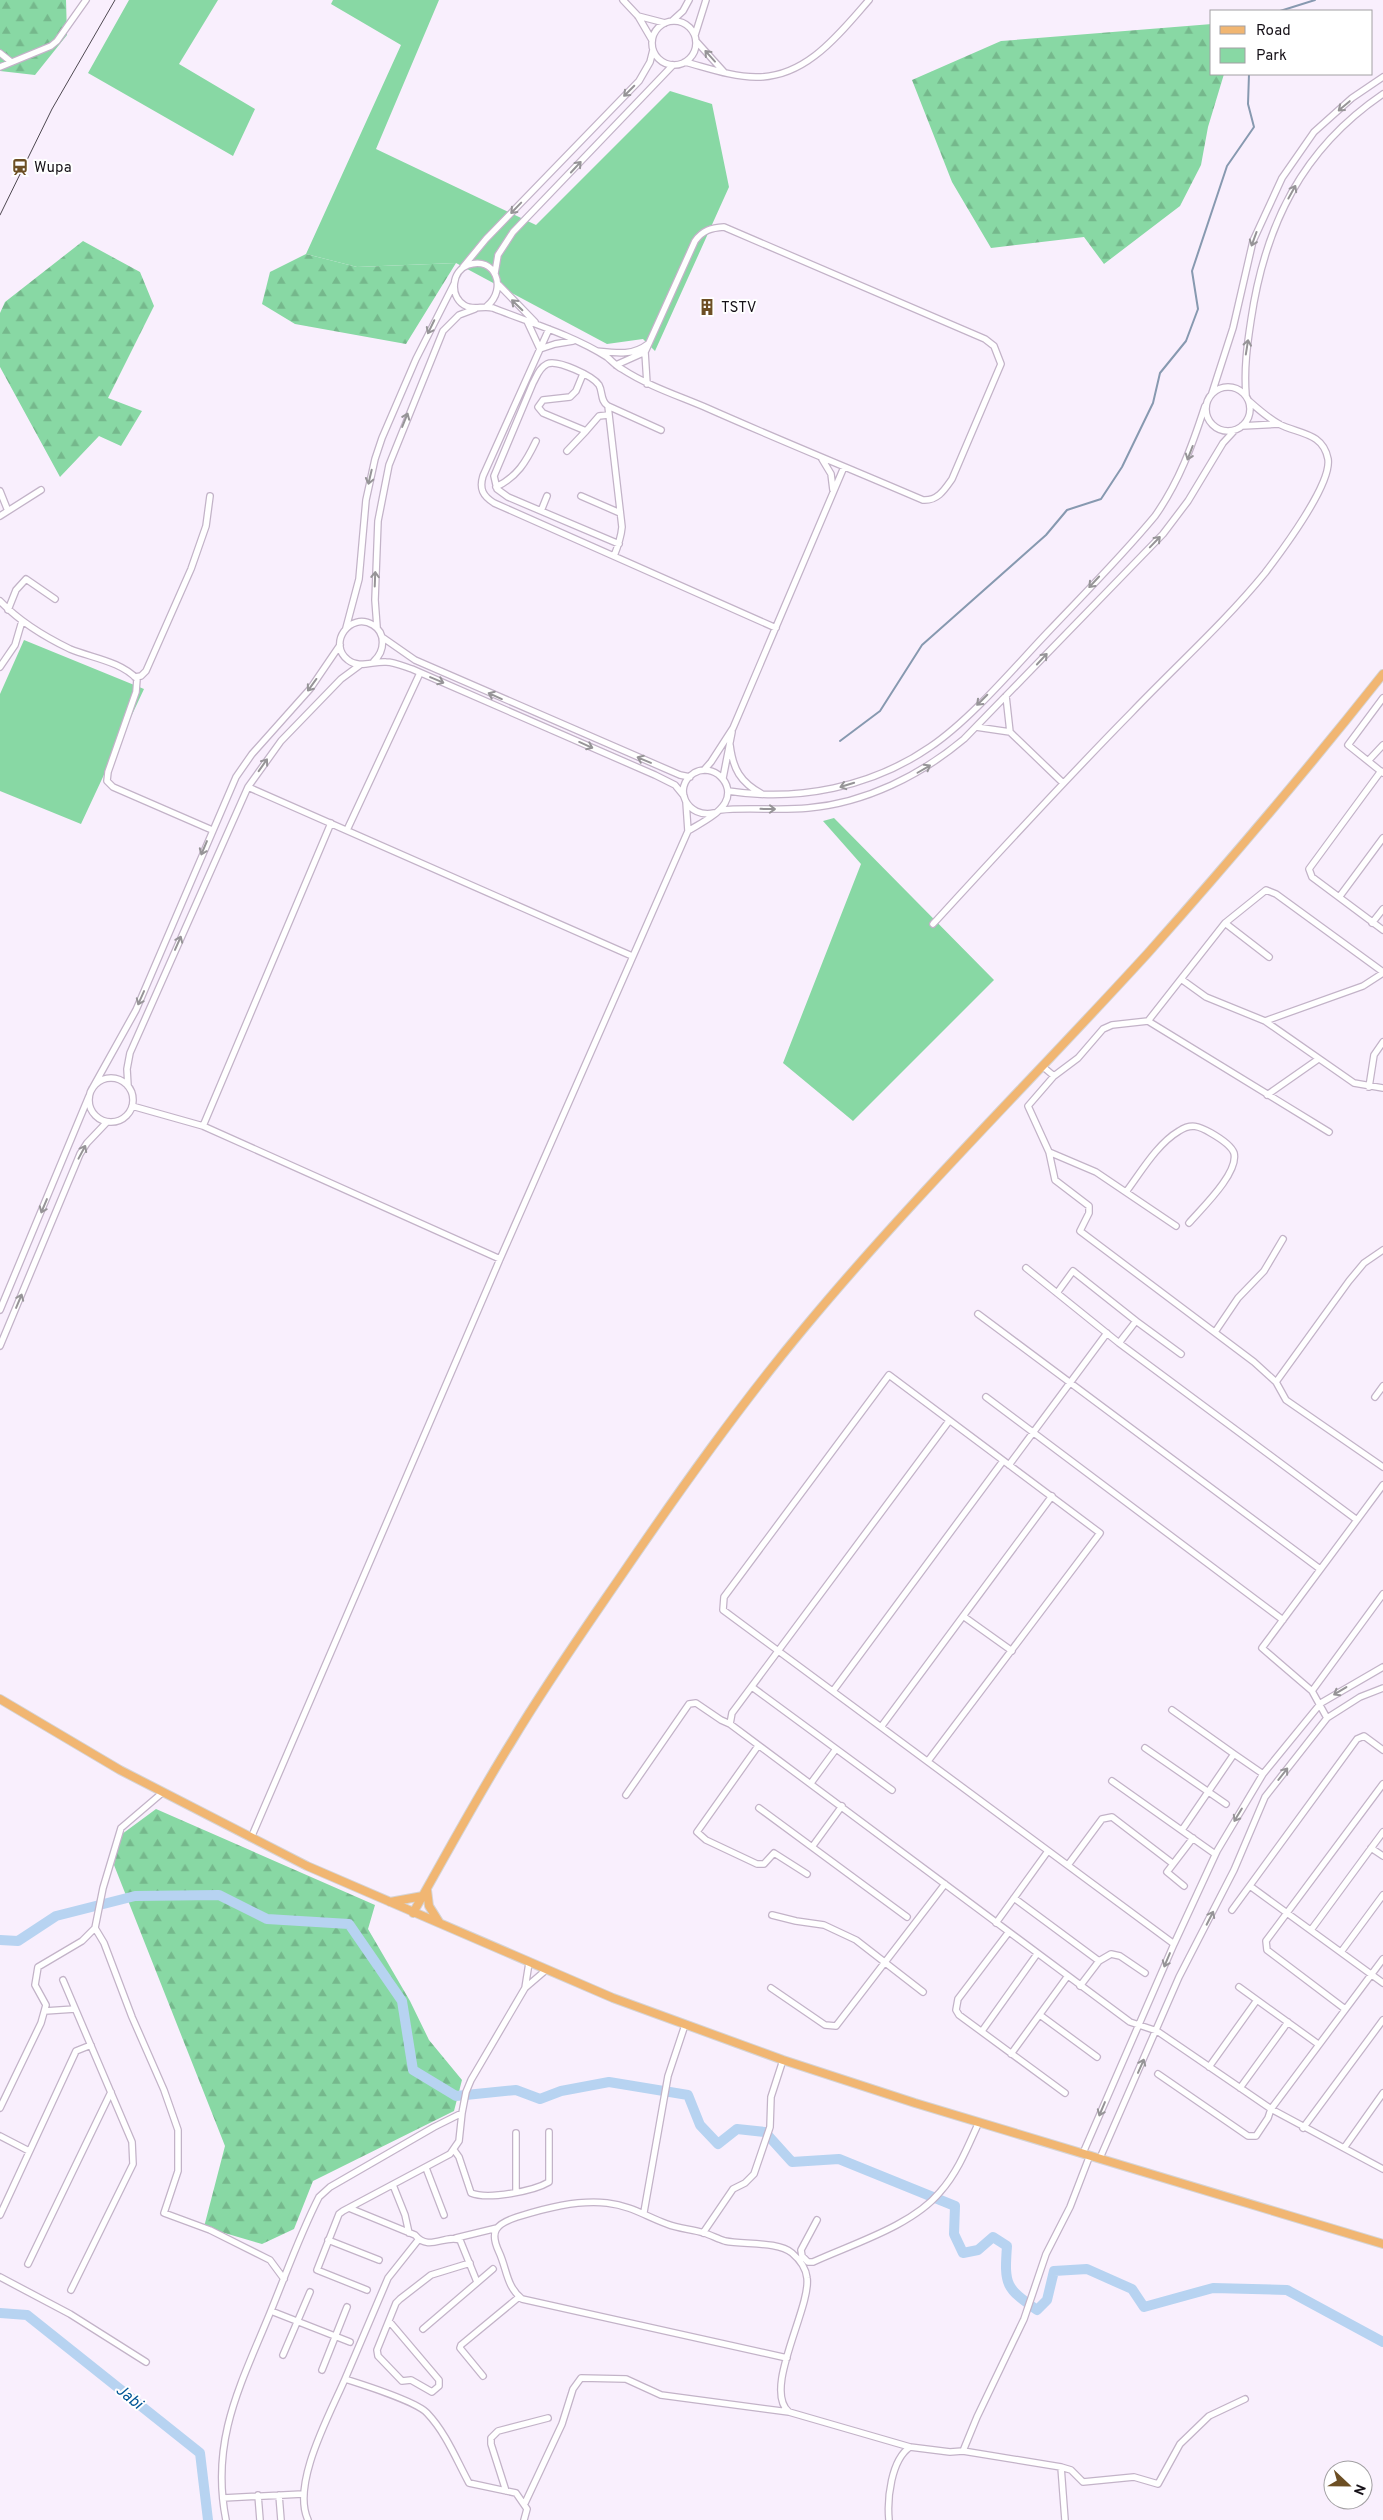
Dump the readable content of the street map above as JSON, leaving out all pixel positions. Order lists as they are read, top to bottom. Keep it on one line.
{"water":["Jabi"],"places":{"station":["Wupa"],"building":["TSTV"]},"legend":["Road","Park"],"north":"right"}
